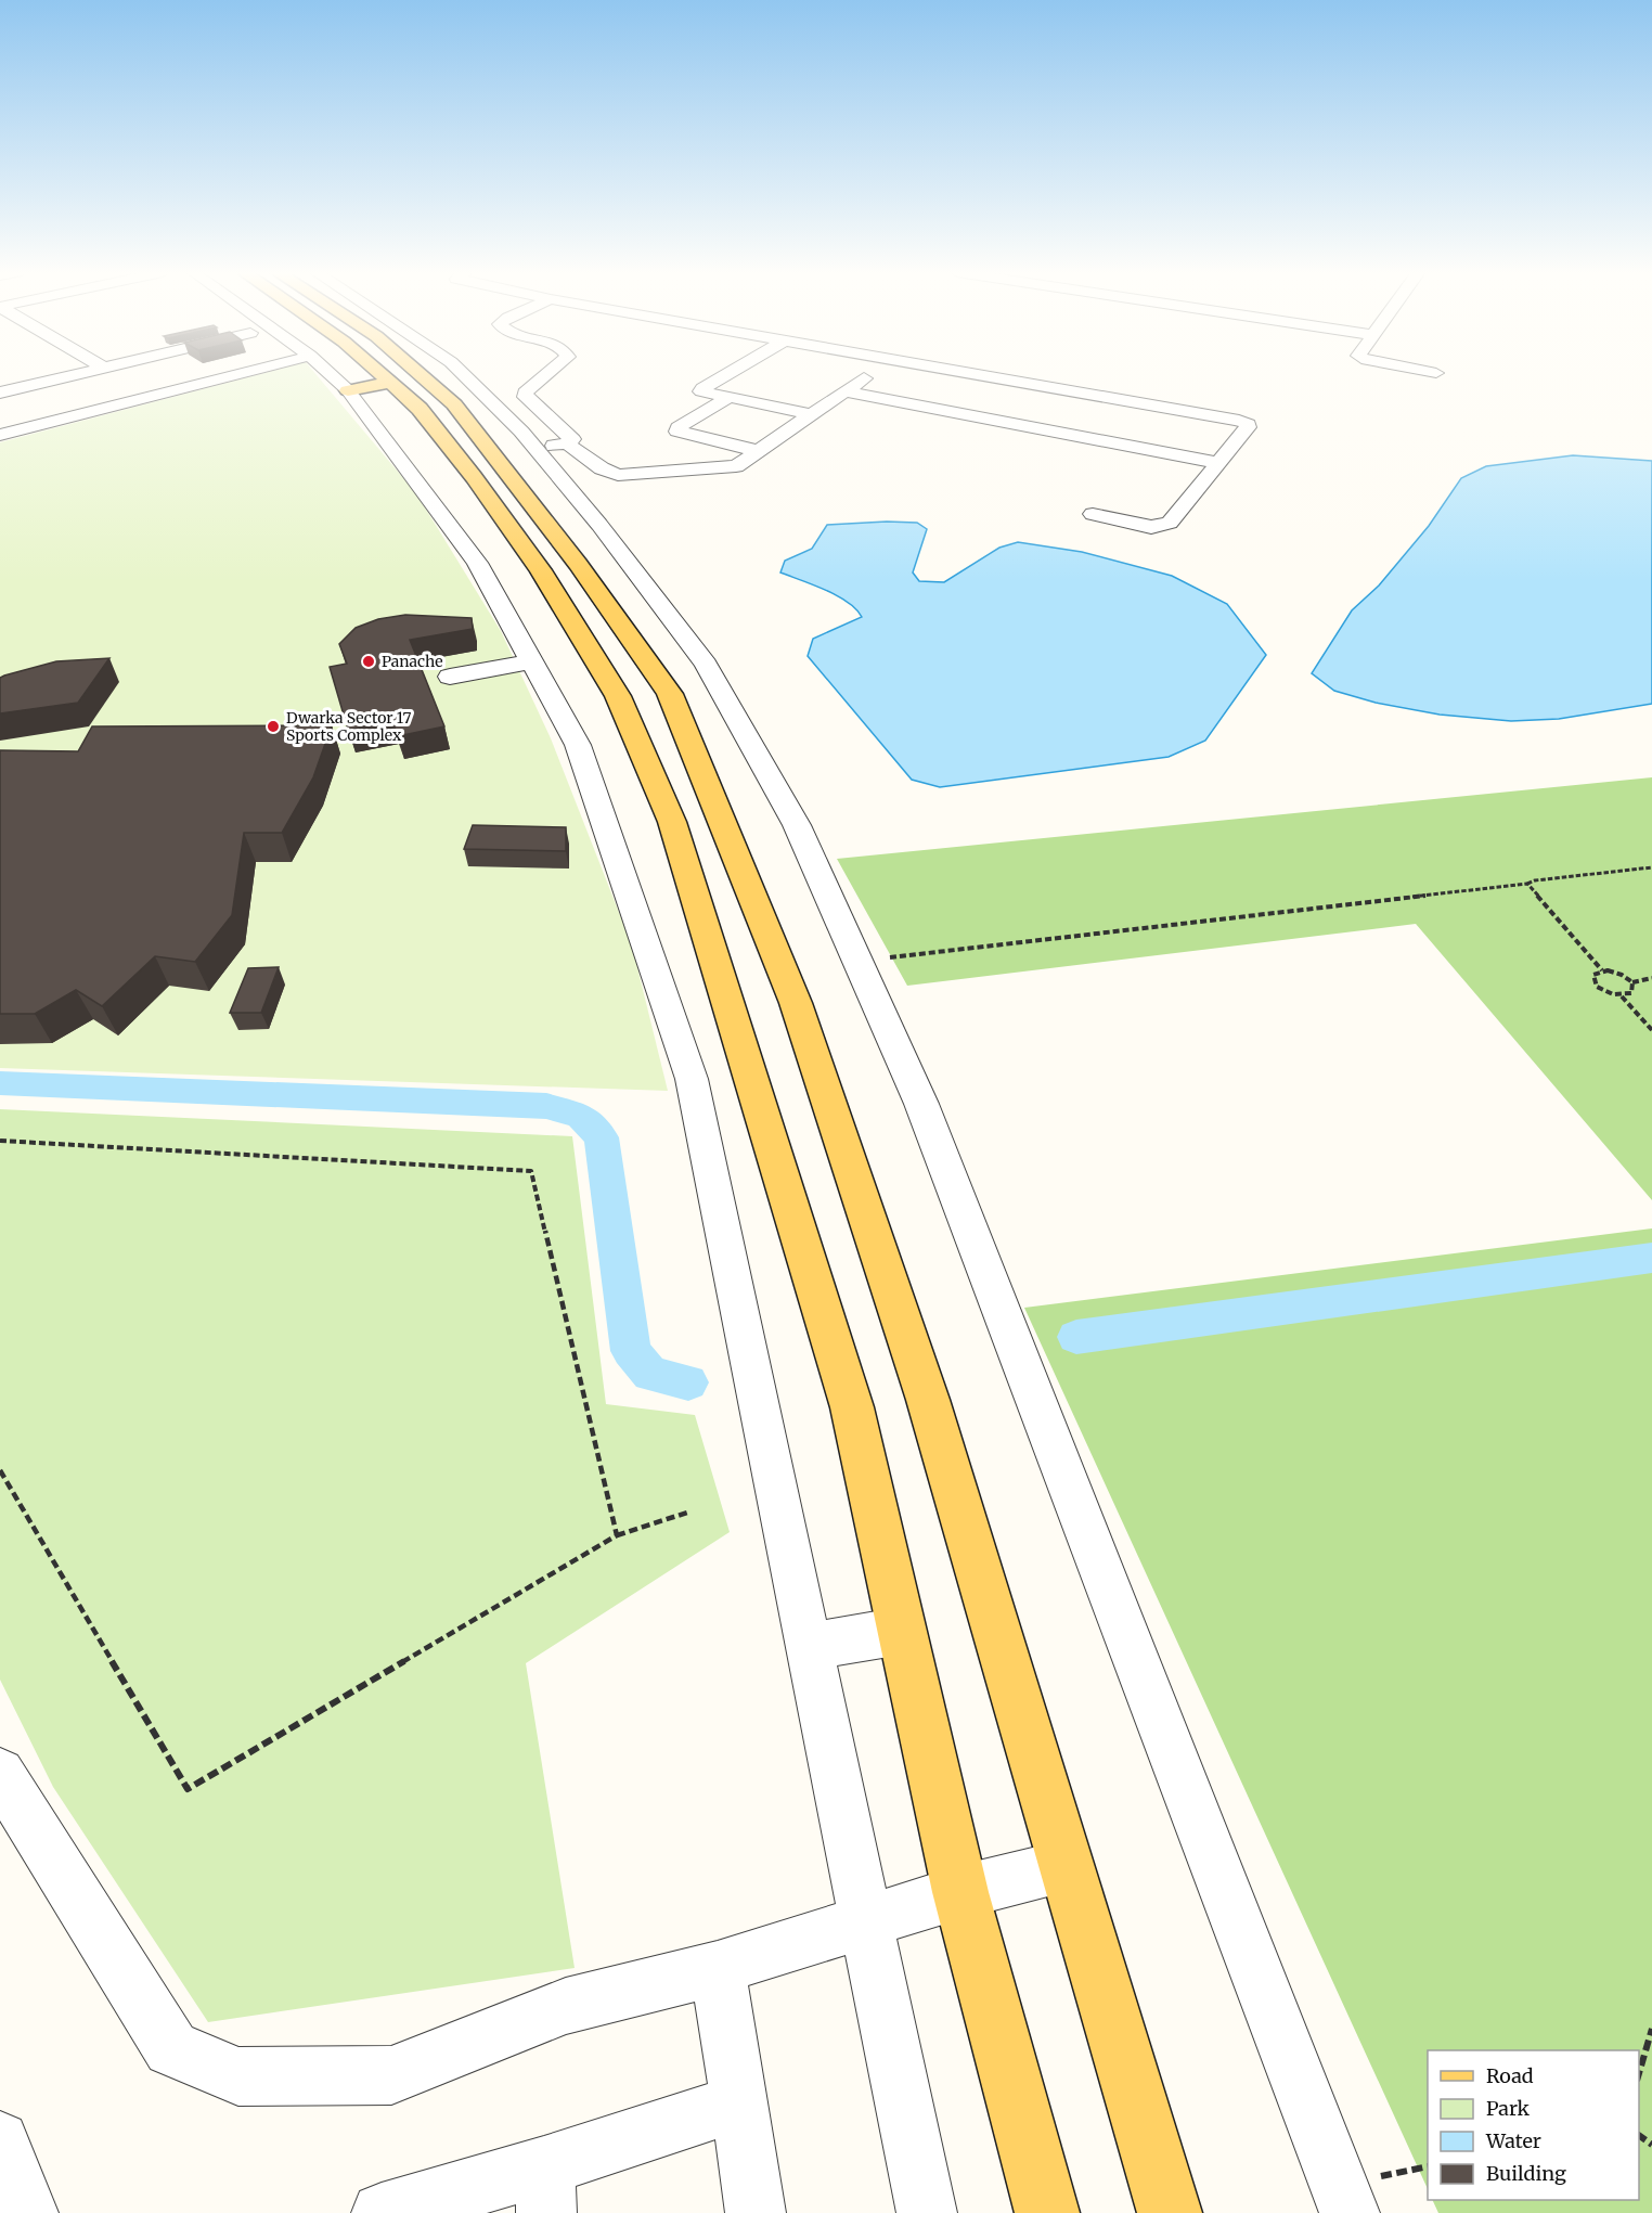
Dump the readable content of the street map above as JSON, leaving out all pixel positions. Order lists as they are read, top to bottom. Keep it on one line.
{"places":["Panache","Dwarka Sector 17 Sports Complex"],"legend":["Road","Park","Water","Building"]}
